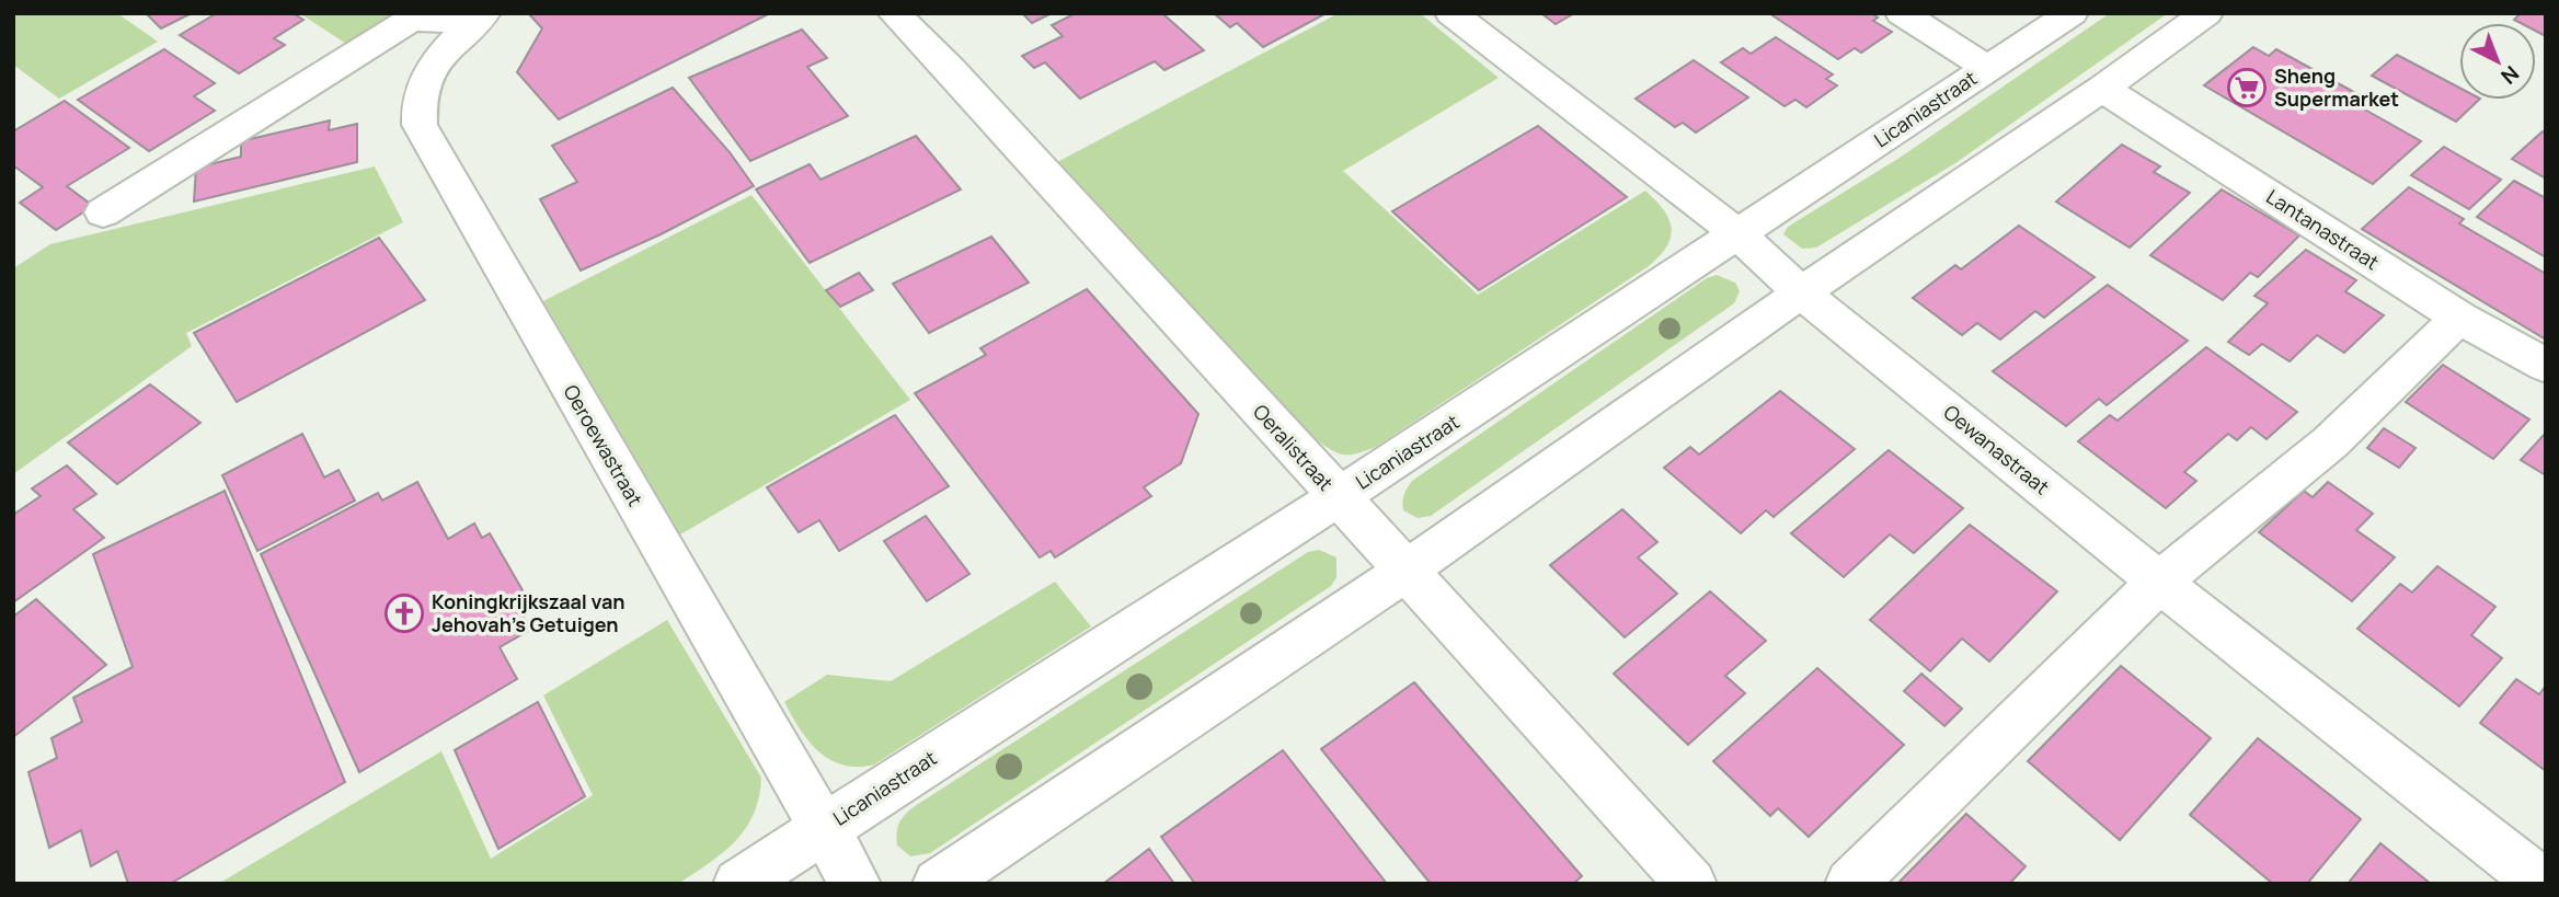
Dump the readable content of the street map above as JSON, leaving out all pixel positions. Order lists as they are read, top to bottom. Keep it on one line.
{"streets":{"street":["Licaniastraat","Lantanastraat","Oeroewastraat","Oeralistraat","Oewanastraat"]},"crossings":[["Licaniastraat","Oeroewastraat"],["Licaniastraat","Oeralistraat"],["Licaniastraat","Oewanastraat"]],"places":{"supermarket":["Sheng Supermarket"],"church":["Koningkrijkszaal van Jehovah's Getuigen"]},"north":"bottom right"}
